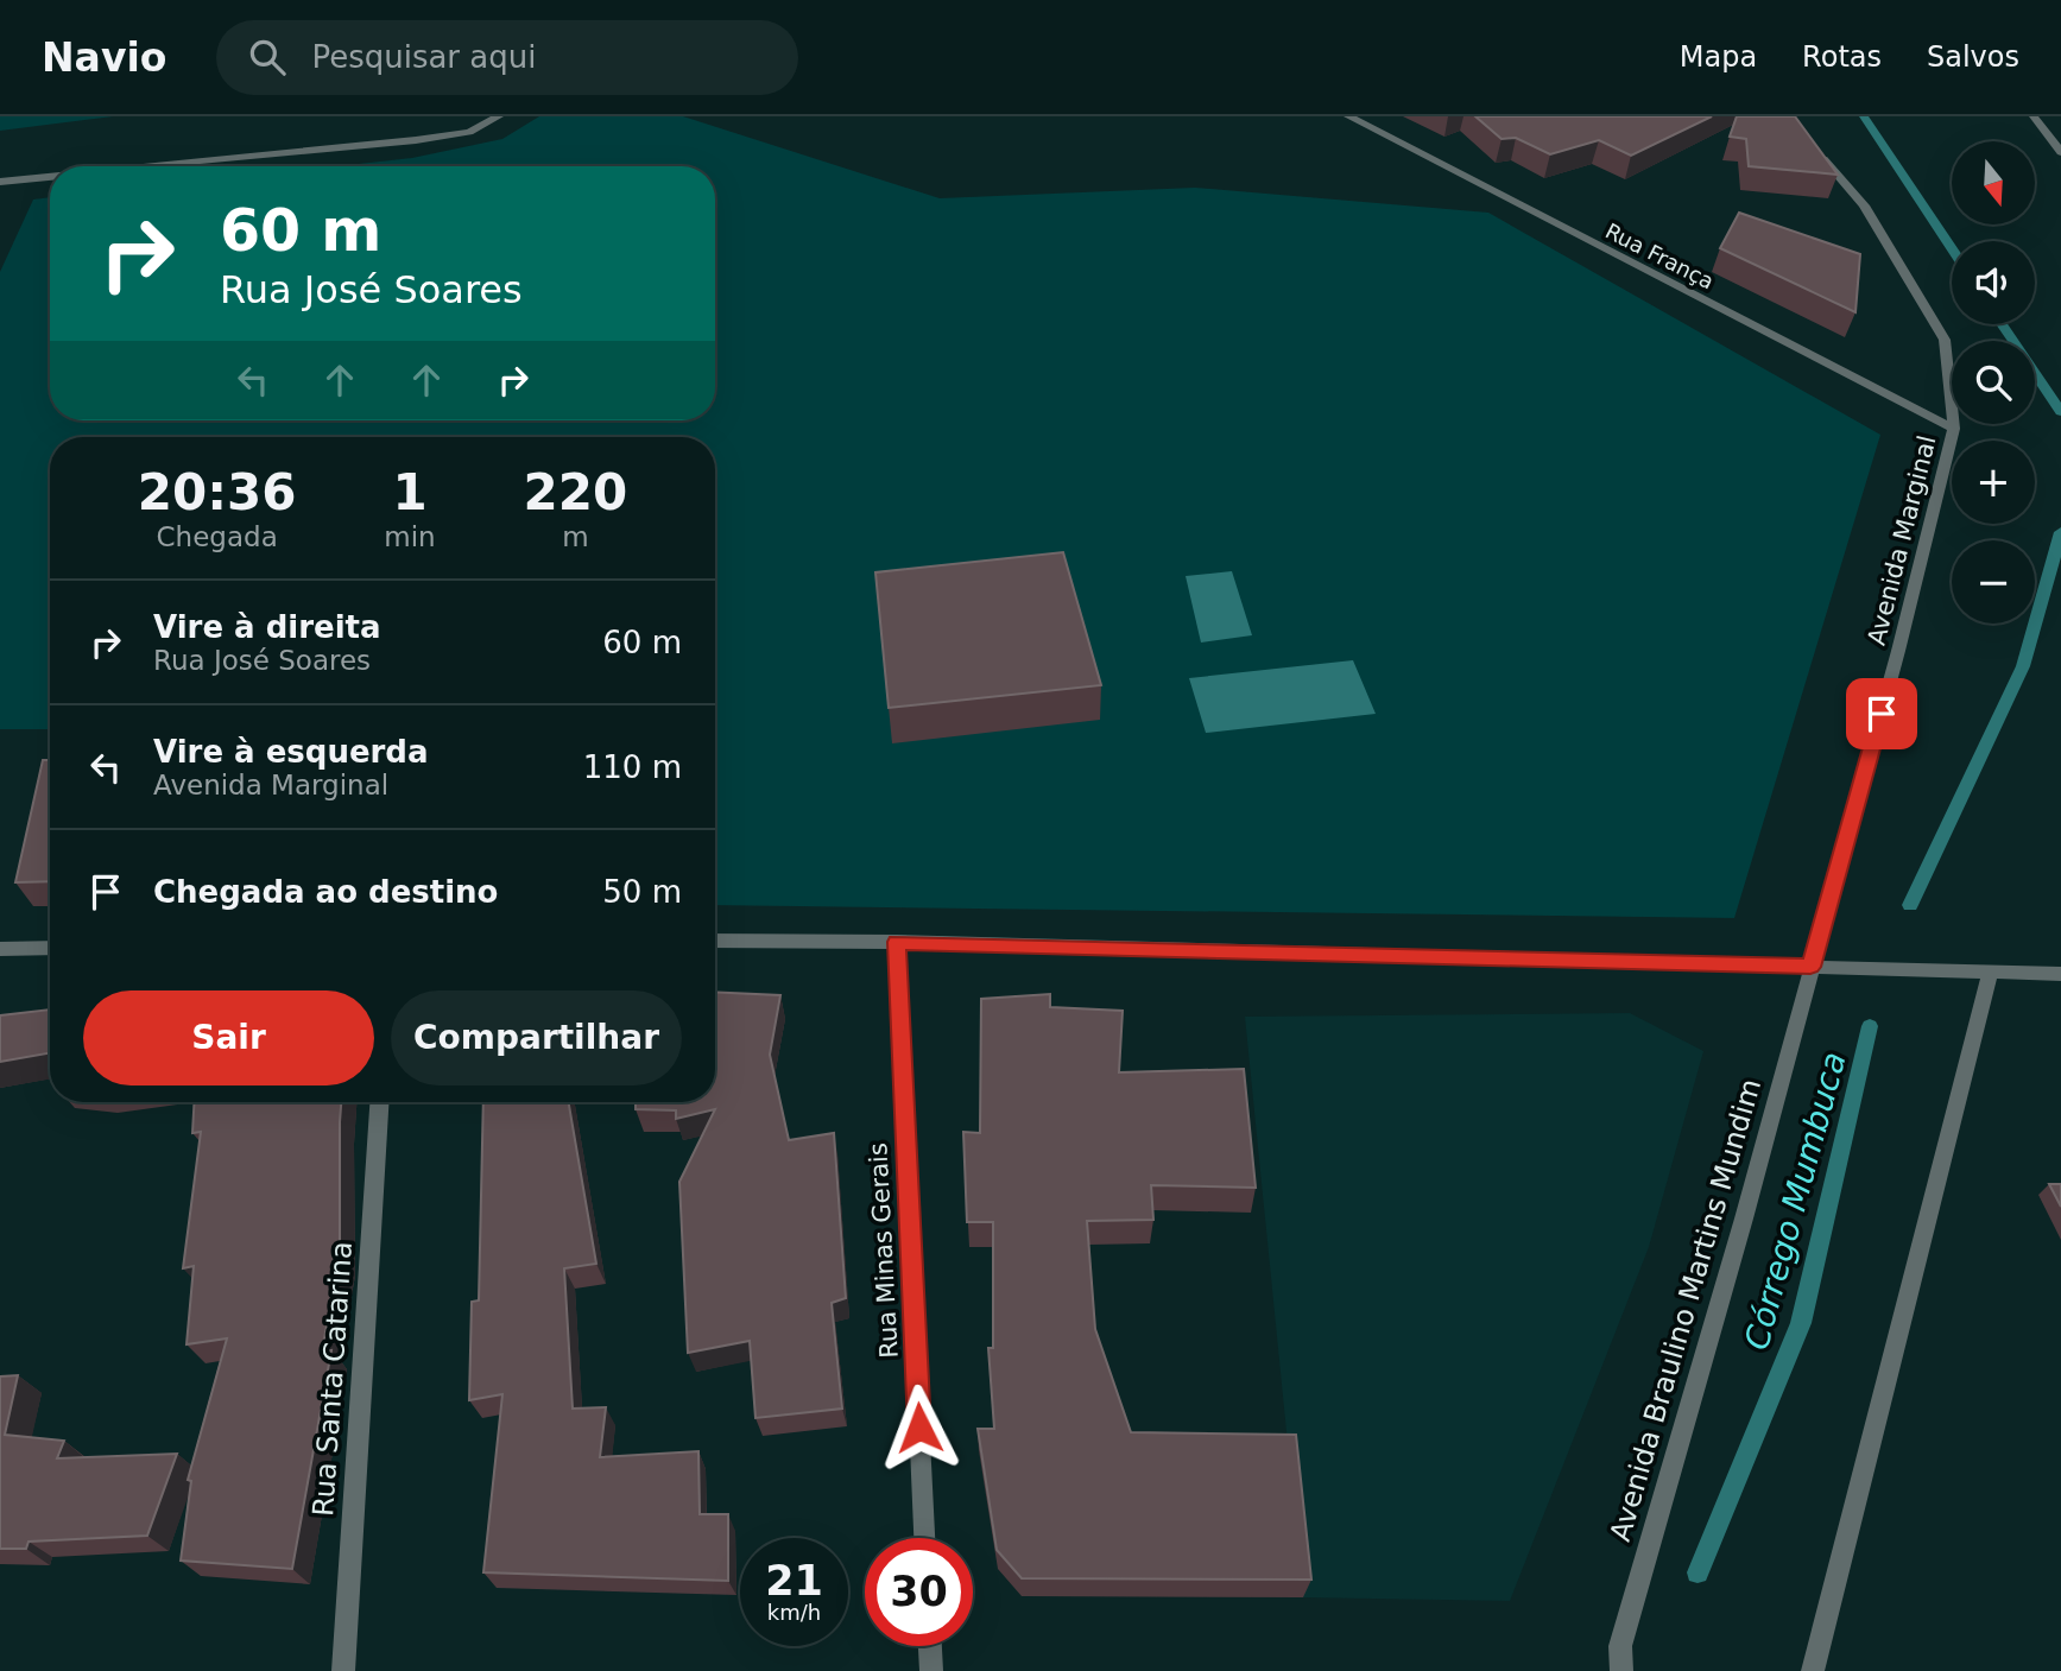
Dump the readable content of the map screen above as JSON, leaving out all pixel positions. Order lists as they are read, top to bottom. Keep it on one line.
{"streets":{"street":["Rua França","Avenida Marginal","Rua Minas Gerais","Avenida Braulino Martins Mundim","Rua Santa Catarina"]},"crossings":[["Rua França","Avenida Marginal"],["Avenida Marginal","Avenida Braulino Martins Mundim"]],"water":["Córrego Mumbuca"],"north":"bottom","page":{"header":"Navio","search":"Pesquisar aqui","nav":["Mapa","Rotas","Salvos"],"map_buttons":["+","−"],"turn":["60 m","Rua José Soares"],"eta":["20:36","Chegada","1","min","220","m"],"list":[{"name":"Vire à direita","note":"Rua José Soares","value":"60 m"},{"name":"Vire à esquerda","note":"Avenida Marginal","value":"110 m"},{"name":"Chegada ao destino","value":"50 m"}],"buttons":["Sair","Compartilhar"],"speed":"21 km/h","limit":"30"}}
